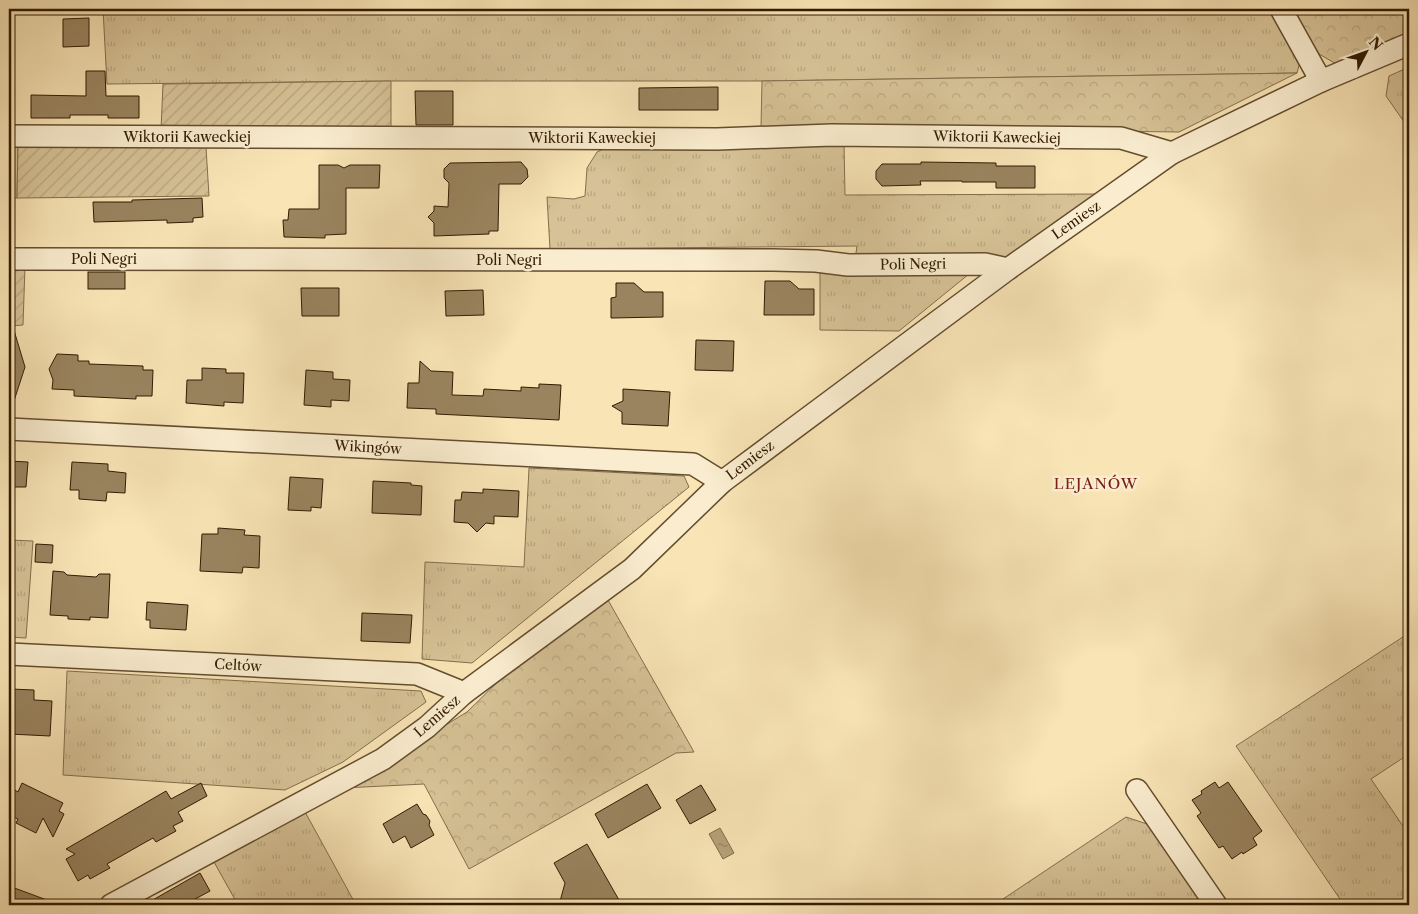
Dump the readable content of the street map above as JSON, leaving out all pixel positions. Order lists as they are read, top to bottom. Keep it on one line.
{"streets":{"street":["Wiktorii Kaweckiej","Lemiesz","Poli Negri","Wikingów","Celtów"]},"crossings":[["Wiktorii Kaweckiej","Lemiesz"],["Lemiesz","Poli Negri"],["Lemiesz","Wikingów"],["Lemiesz","Celtów"]],"districts":["LEJANÓW"],"north":"top right"}
